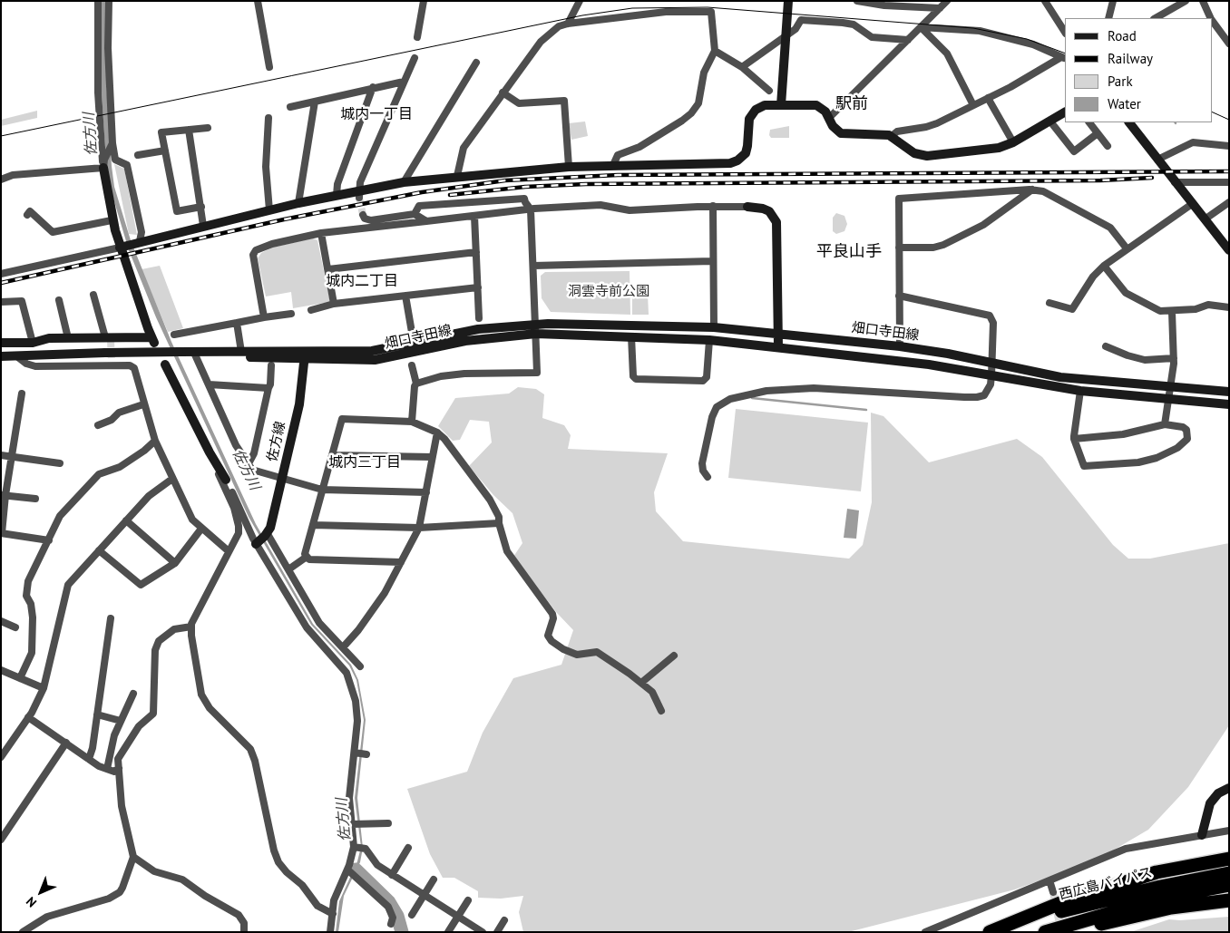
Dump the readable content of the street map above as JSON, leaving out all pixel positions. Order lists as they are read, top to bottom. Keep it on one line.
{"streets":{"highway":["西広島バイパス"],"street":["畑口寺田線","佐方線"]},"crossings":[["畑口寺田線","佐方線"]],"districts":["駅前","城内一丁目","平良山手","城内二丁目","城内三丁目"],"water":["佐方川"],"parks":["洞雲寺前公園"],"legend":["Road","Railway","Park","Water"],"north":"bottom left"}
